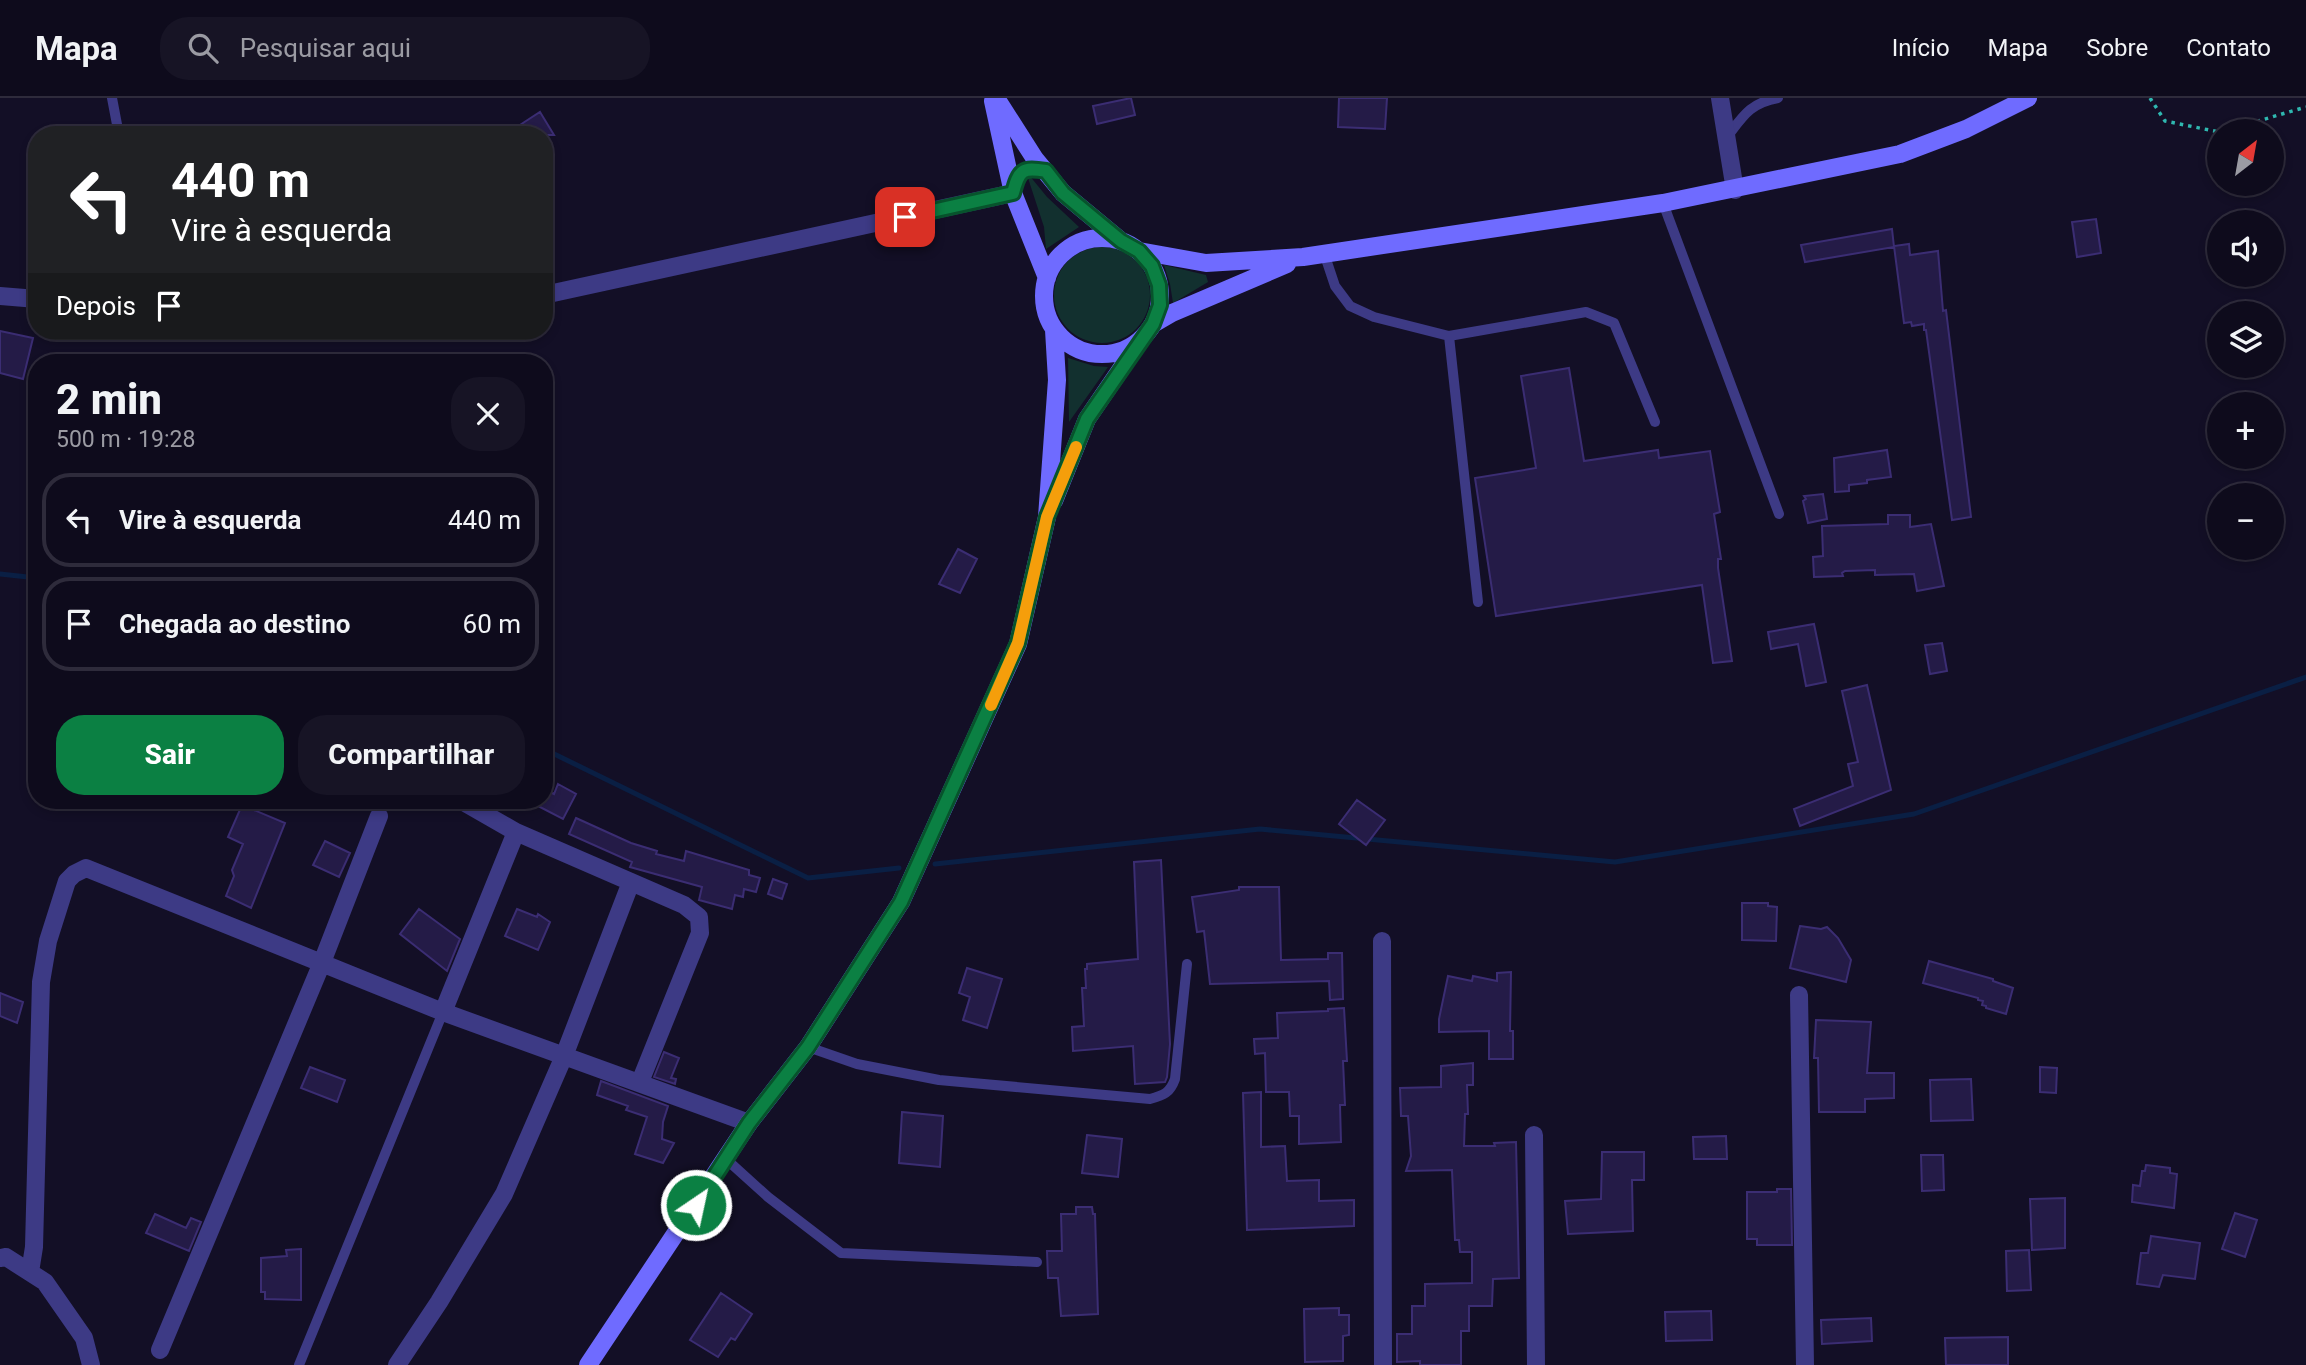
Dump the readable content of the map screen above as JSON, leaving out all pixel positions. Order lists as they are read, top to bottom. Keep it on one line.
{"north":"top right","page":{"header":"Mapa","search":"Pesquisar aqui","nav":["Início","Mapa","Sobre","Contato"],"map_buttons":["+","−"],"turn":["440 m","Vire à esquerda"],"then":"Depois","heading":["2 min","500 m · 19:28"],"list":[{"name":"Vire à esquerda","value":"440 m"},{"name":"Chegada ao destino","value":"60 m"}],"buttons":["Sair","Compartilhar"]}}
